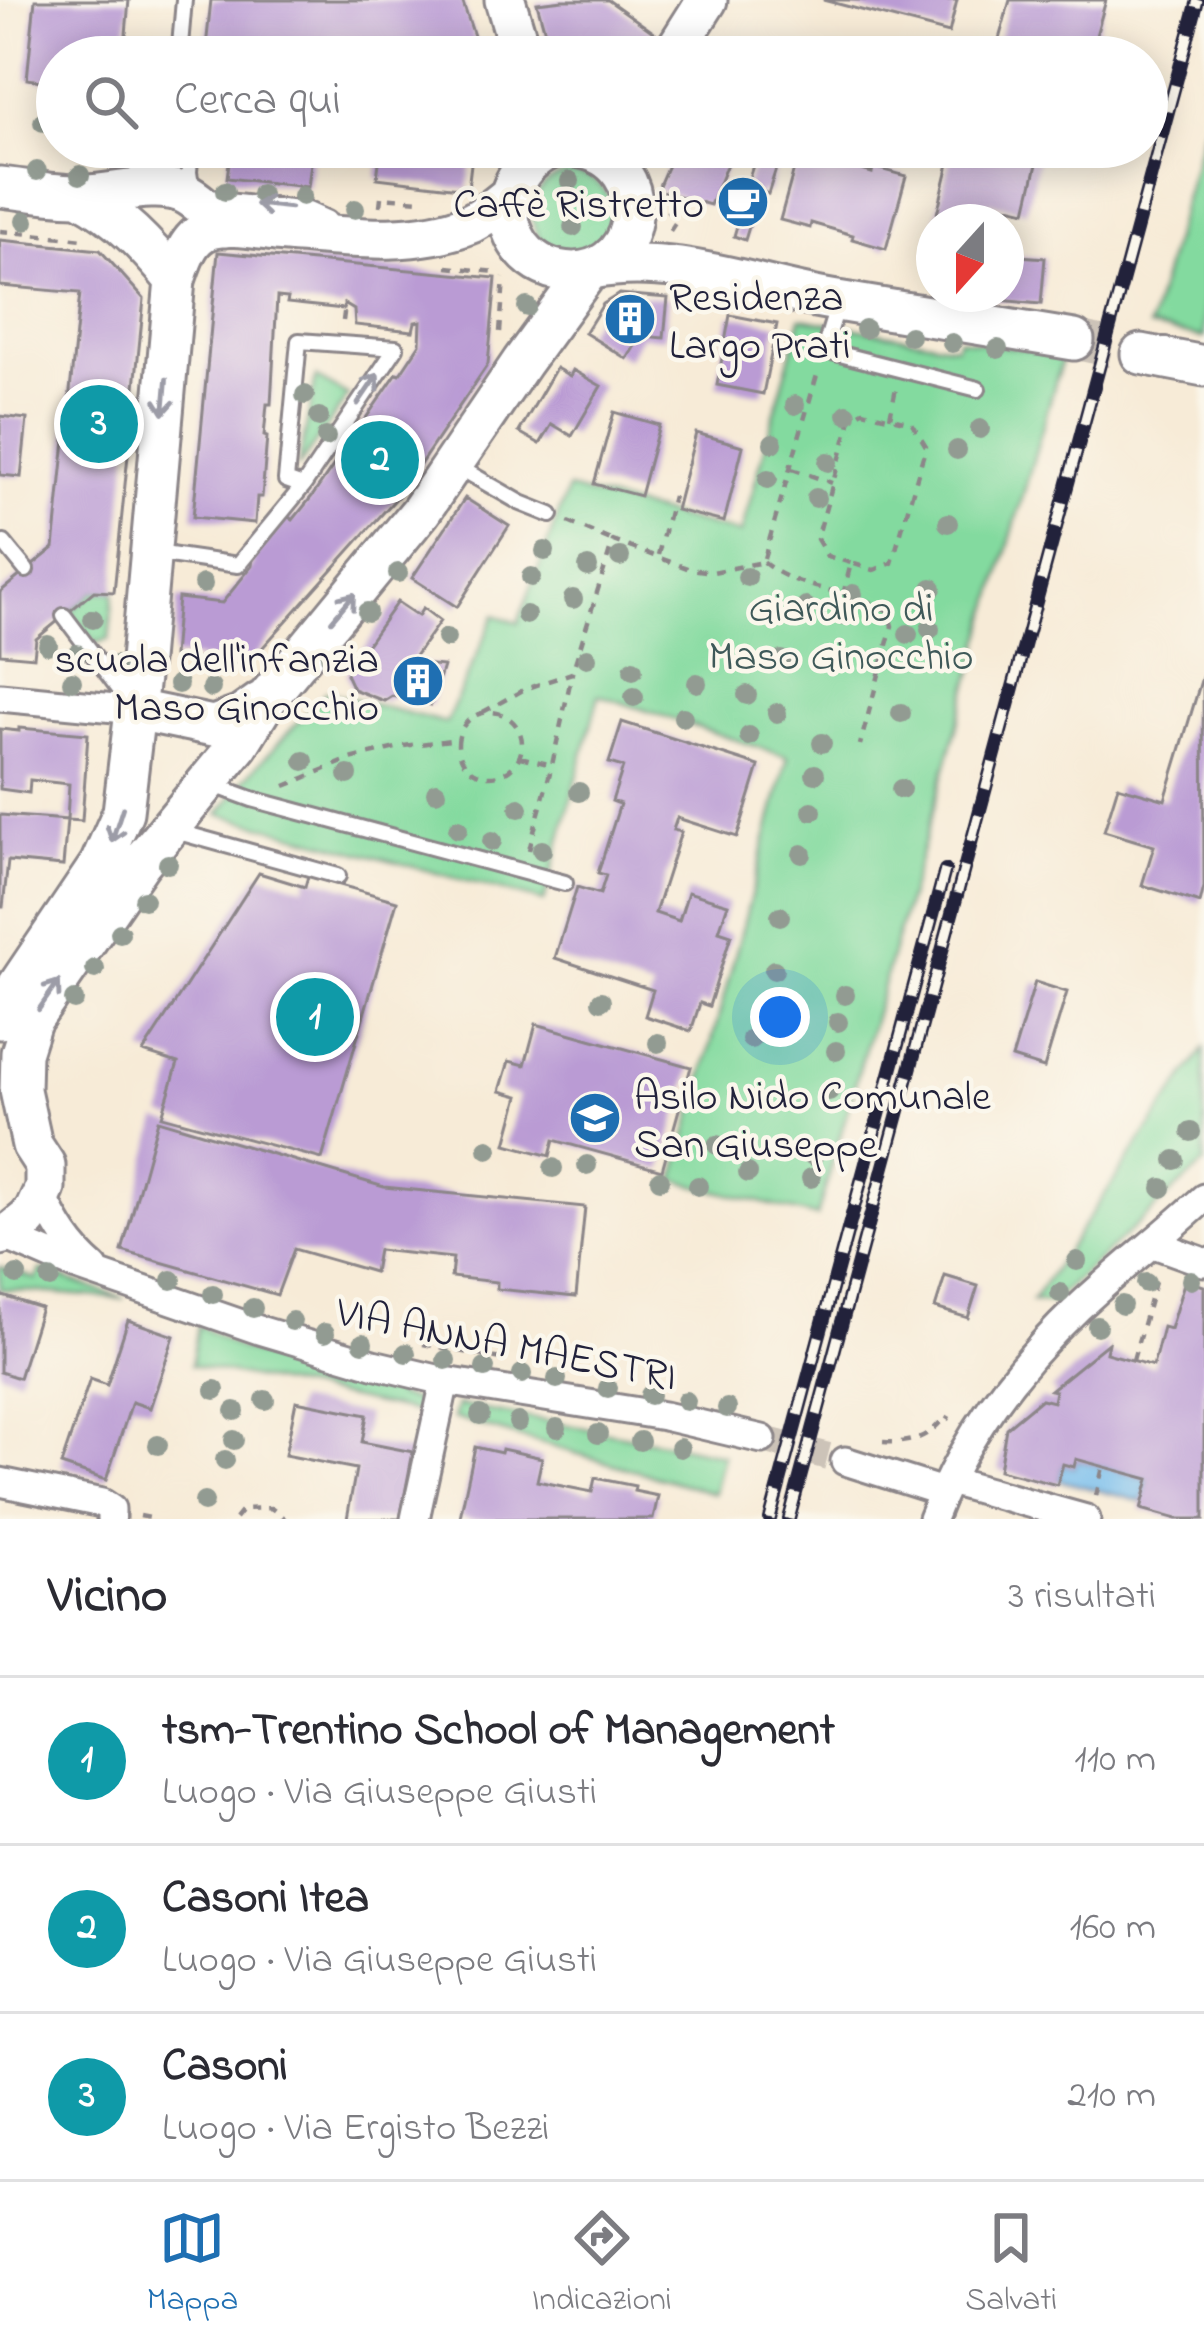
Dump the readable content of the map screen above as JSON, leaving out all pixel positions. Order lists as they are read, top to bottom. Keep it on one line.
{"streets":{"street":["VIA ANNA MAESTRI"]},"parks":["Giardino di Maso Ginocchio"],"places":{"cafe":["Caffè Ristretto"],"building":["Residenza Largo Prati","scuola dell'infanzia Maso Ginocchio"],"school or university":["Asilo Nido Comunale San Giuseppe"]},"north":"bottom","page":{"search":"Cerca qui","pins":["3","2","1"],"heading":["Vicino","3 risultati"],"list":[{"mark":"1","name":"tsm-Trentino School of Management","note":"Luogo · Via Giuseppe Giusti","value":"110 m"},{"mark":"2","name":"Casoni Itea","note":"Luogo · Via Giuseppe Giusti","value":"160 m"},{"mark":"3","name":"Casoni","note":"Luogo · Via Ergisto Bezzi","value":"210 m"}],"nav":["Mappa","Indicazioni","Salvati"]}}
